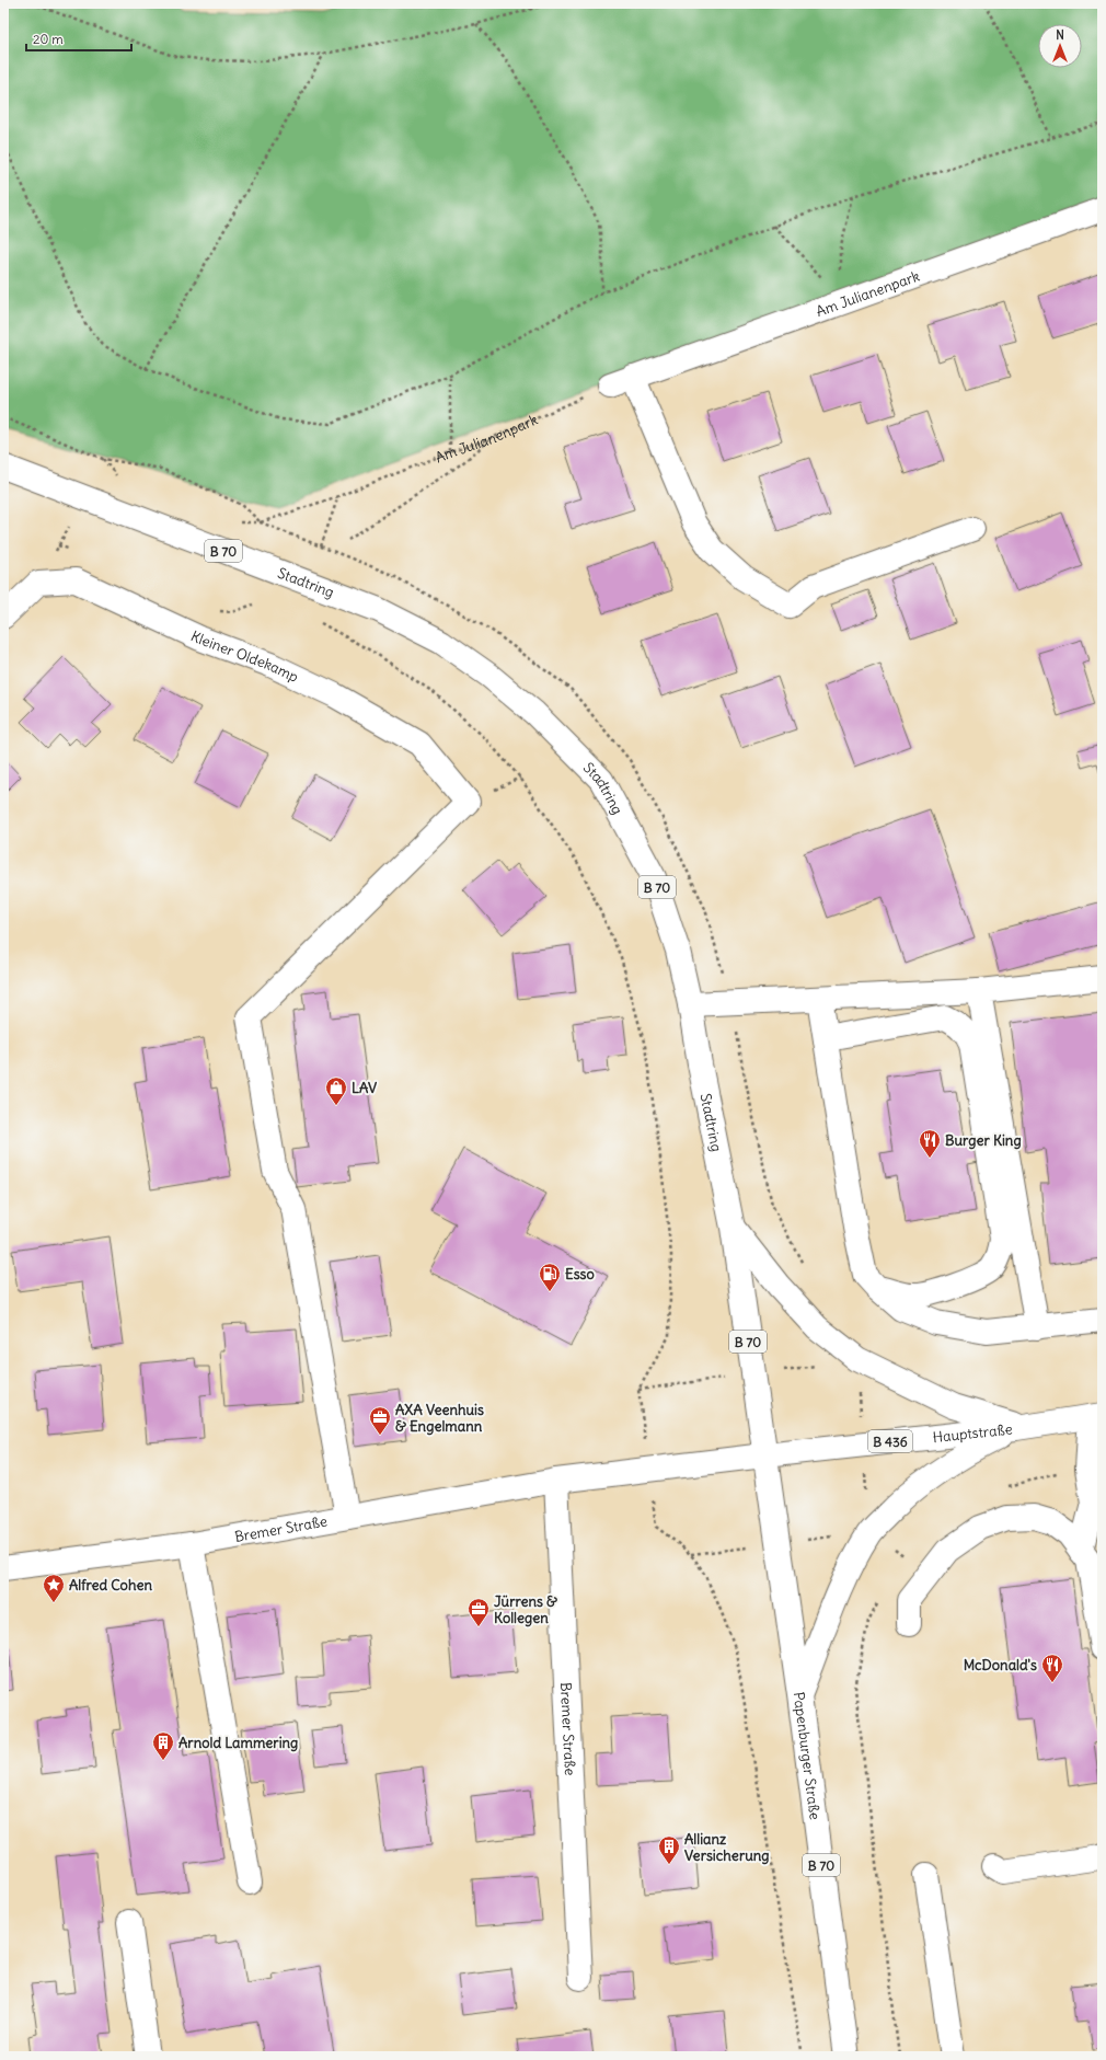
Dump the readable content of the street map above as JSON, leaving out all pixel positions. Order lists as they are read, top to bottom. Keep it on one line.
{"streets":{"main road":["Am Julianenpark","B 70","Stadtring","Kleiner Oldekamp","Hauptstraße","B 436","Bremer Straße","Papenburger Straße"]},"crossings":[["Stadtring","Hauptstraße"],["Stadtring","B 436"],["Stadtring","Bremer Straße"],["Stadtring","Papenburger Straße"],["Kleiner Oldekamp","Bremer Straße"],["Hauptstraße","B 436"],["Hauptstraße","Bremer Straße"],["Hauptstraße","Papenburger Straße"],["Bremer Straße","Papenburger Straße"]],"places":{"shop":["LAV"],"restaurant":["Burger King","McDonald's"],"fuel station":["Esso"],"office":["AXA Veenhuis & Engelmann","Jürrens & Kollegen"],"place":["Alfred Cohen"],"building":["Arnold Lammering","Allianz Versicherung"]},"scale_bar":"20 m","north":"top"}
